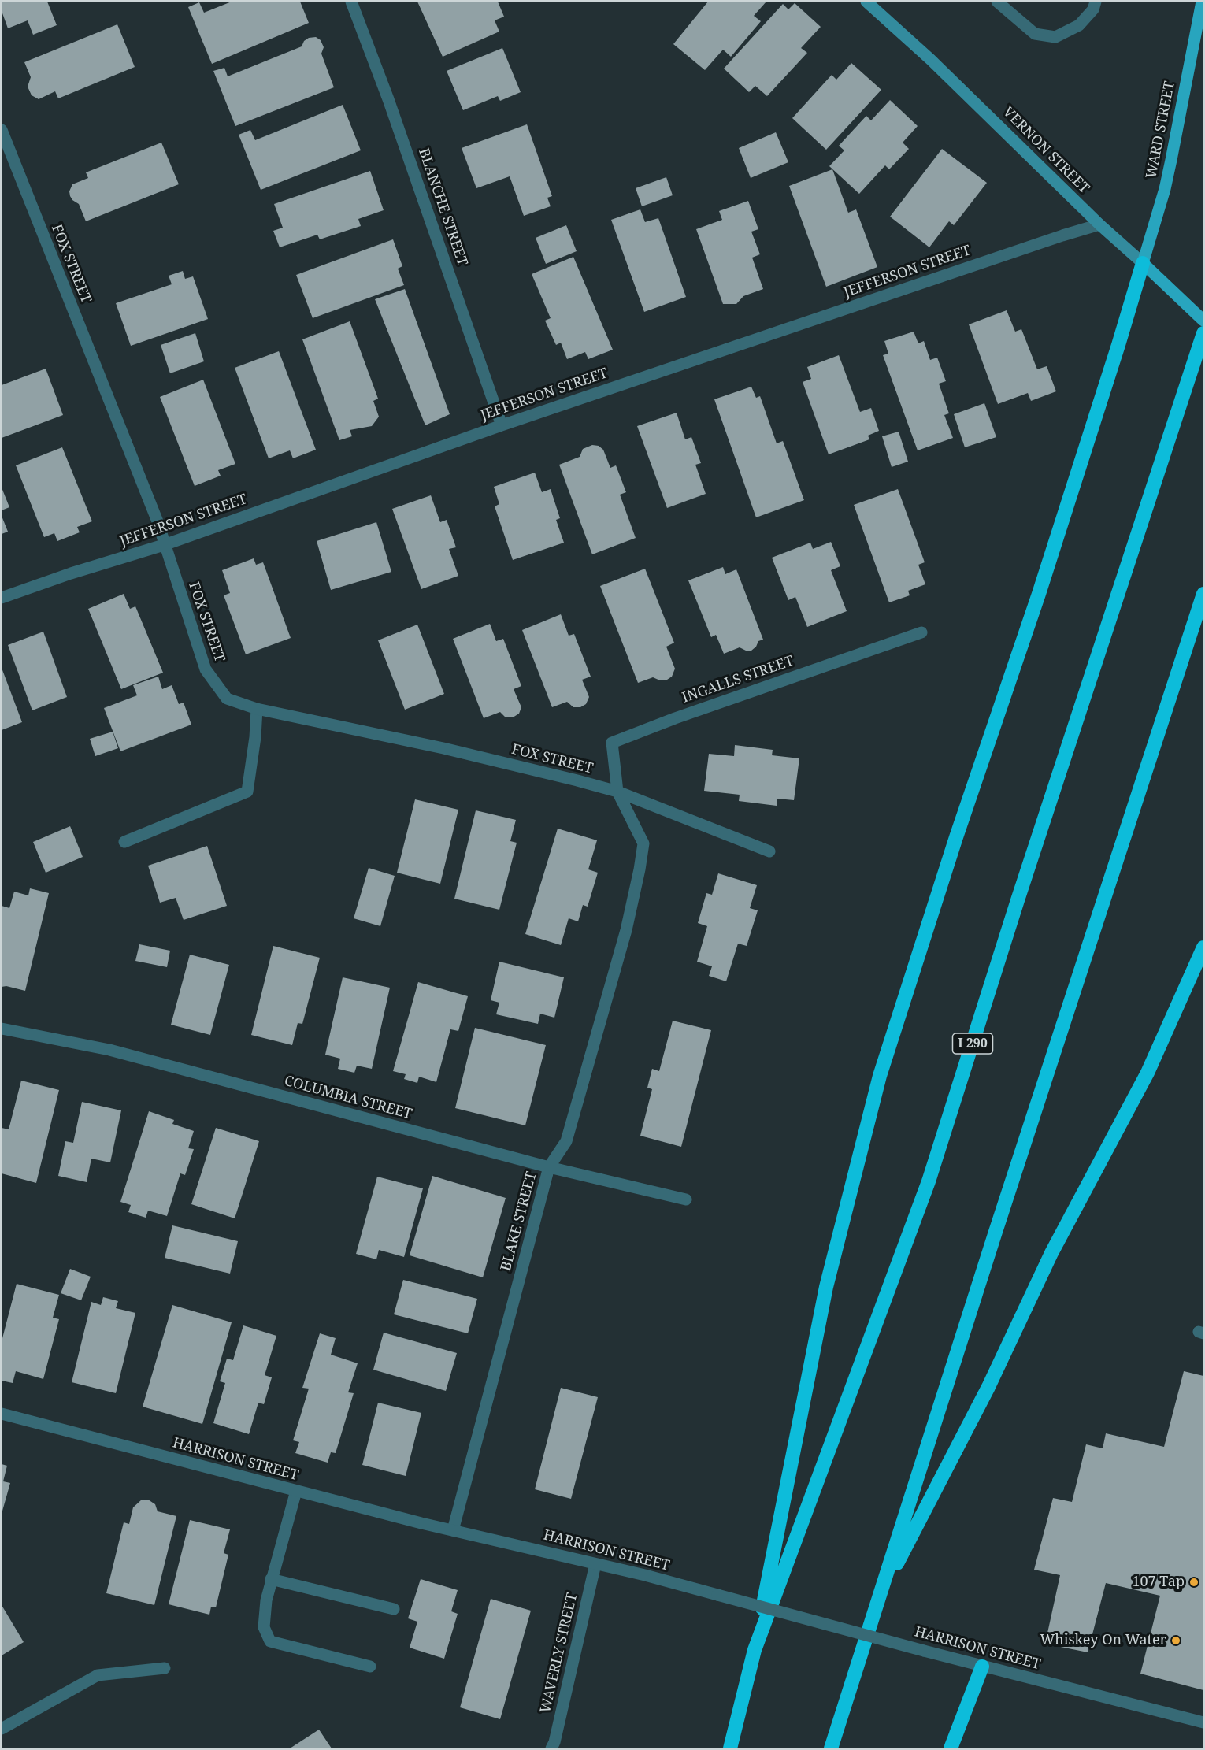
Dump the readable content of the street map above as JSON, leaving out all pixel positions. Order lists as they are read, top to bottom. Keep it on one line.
{"streets":{"highway":["I 290"],"main road":["WARD STREET","VERNON STREET"],"street":["BLANCHE STREET","FOX STREET","JEFFERSON STREET","INGALLS STREET","COLUMBIA STREET","BLAKE STREET","HARRISON STREET","WAVERLY STREET"]},"crossings":[["WARD STREET","VERNON STREET"],["VERNON STREET","JEFFERSON STREET"],["BLANCHE STREET","JEFFERSON STREET"],["FOX STREET","JEFFERSON STREET"],["FOX STREET","INGALLS STREET"],["FOX STREET","BLAKE STREET"],["INGALLS STREET","BLAKE STREET"],["COLUMBIA STREET","BLAKE STREET"],["BLAKE STREET","HARRISON STREET"],["HARRISON STREET","WAVERLY STREET"]],"places":["107 Tap","Whiskey On Water"]}
